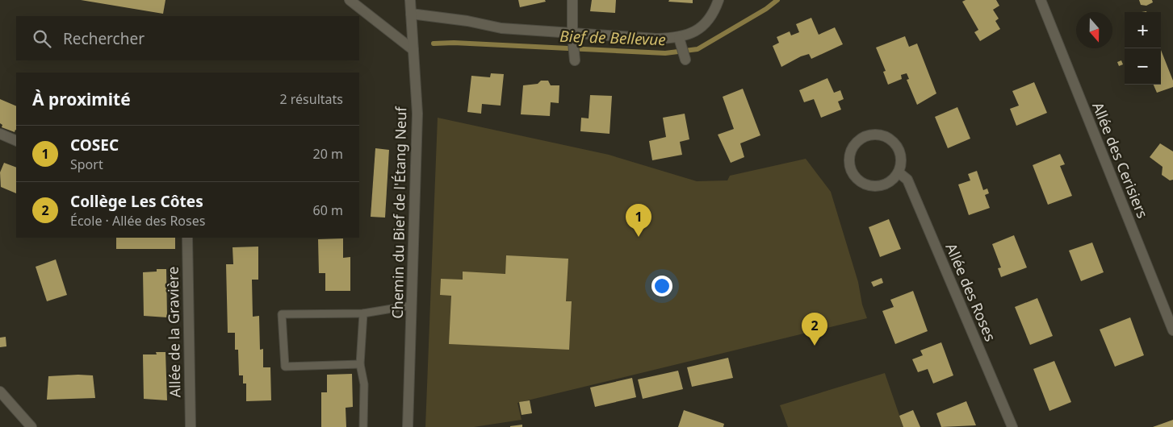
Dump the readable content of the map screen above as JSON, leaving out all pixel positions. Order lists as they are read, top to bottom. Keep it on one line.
{"streets":{"street":["Allée des Cerisiers","Chemin du Bief de l'Étang Neuf","Allée des Roses","Allée de la Gravière"]},"water":["Bief de Bellevue"],"north":"bottom","page":{"map_buttons":["+","−"],"search":"Rechercher","heading":["À proximité","2 résultats"],"list":[{"mark":"1","name":"COSEC","note":"Sport","value":"20 m"},{"mark":"2","name":"Collège Les Côtes","note":"École · Allée des Roses","value":"60 m"}],"pins":["1","2"]}}
